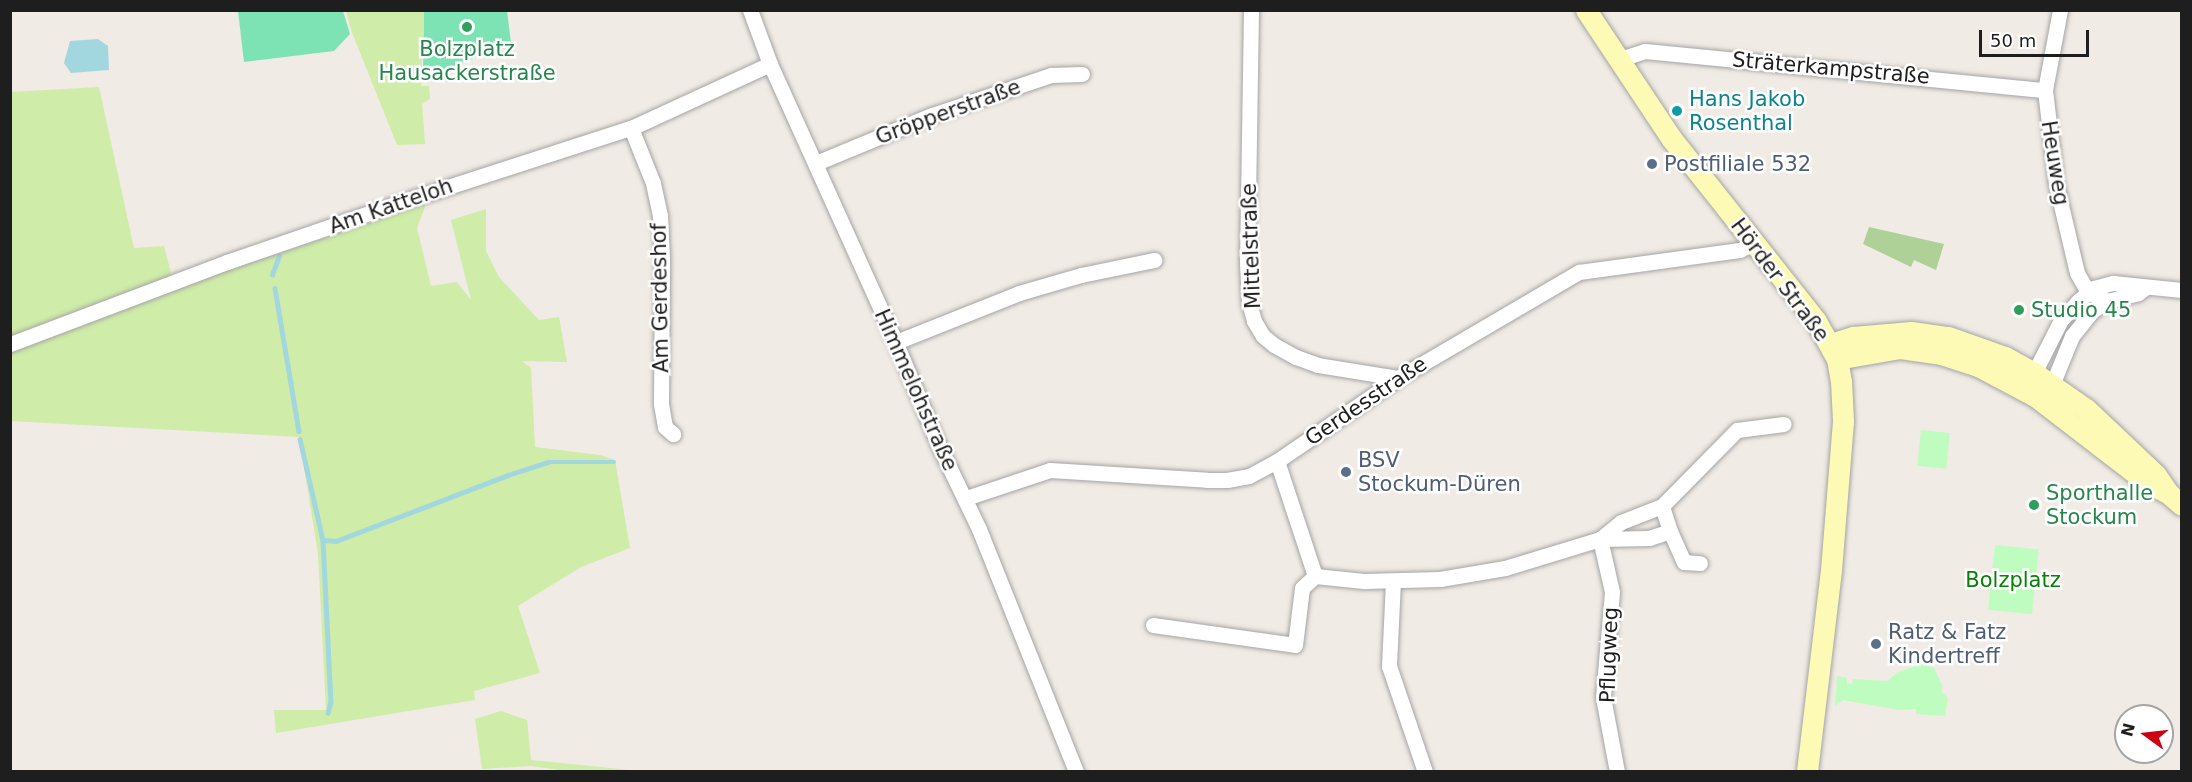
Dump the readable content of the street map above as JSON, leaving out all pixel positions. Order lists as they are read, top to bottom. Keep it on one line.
{"streets":{"main road":["Hörder Straße"],"street":["Sträterkampstraße","Gröpperstraße","Heuweg","Am Katteloh","Mittelstraße","Am Gerdeshof","Himmelohstraße","Gerdesstraße","Pflugweg"]},"crossings":[["Sträterkampstraße","Heuweg"],["Sträterkampstraße","Hörder Straße"],["Gröpperstraße","Himmelohstraße"],["Am Katteloh","Am Gerdeshof"],["Am Katteloh","Himmelohstraße"],["Mittelstraße","Gerdesstraße"],["Hörder Straße","Gerdesstraße"],["Himmelohstraße","Gerdesstraße"]],"parks":["Bolzplatz"],"places":["Bolzplatz Hausackerstraße","Hans Jakob Rosenthal","Postfiliale 532","Studio 45","BSV Stockum-Düren","Sporthalle Stockum","Ratz & Fatz Kindertreff"],"scale_bar":"50 m","north":"left"}
